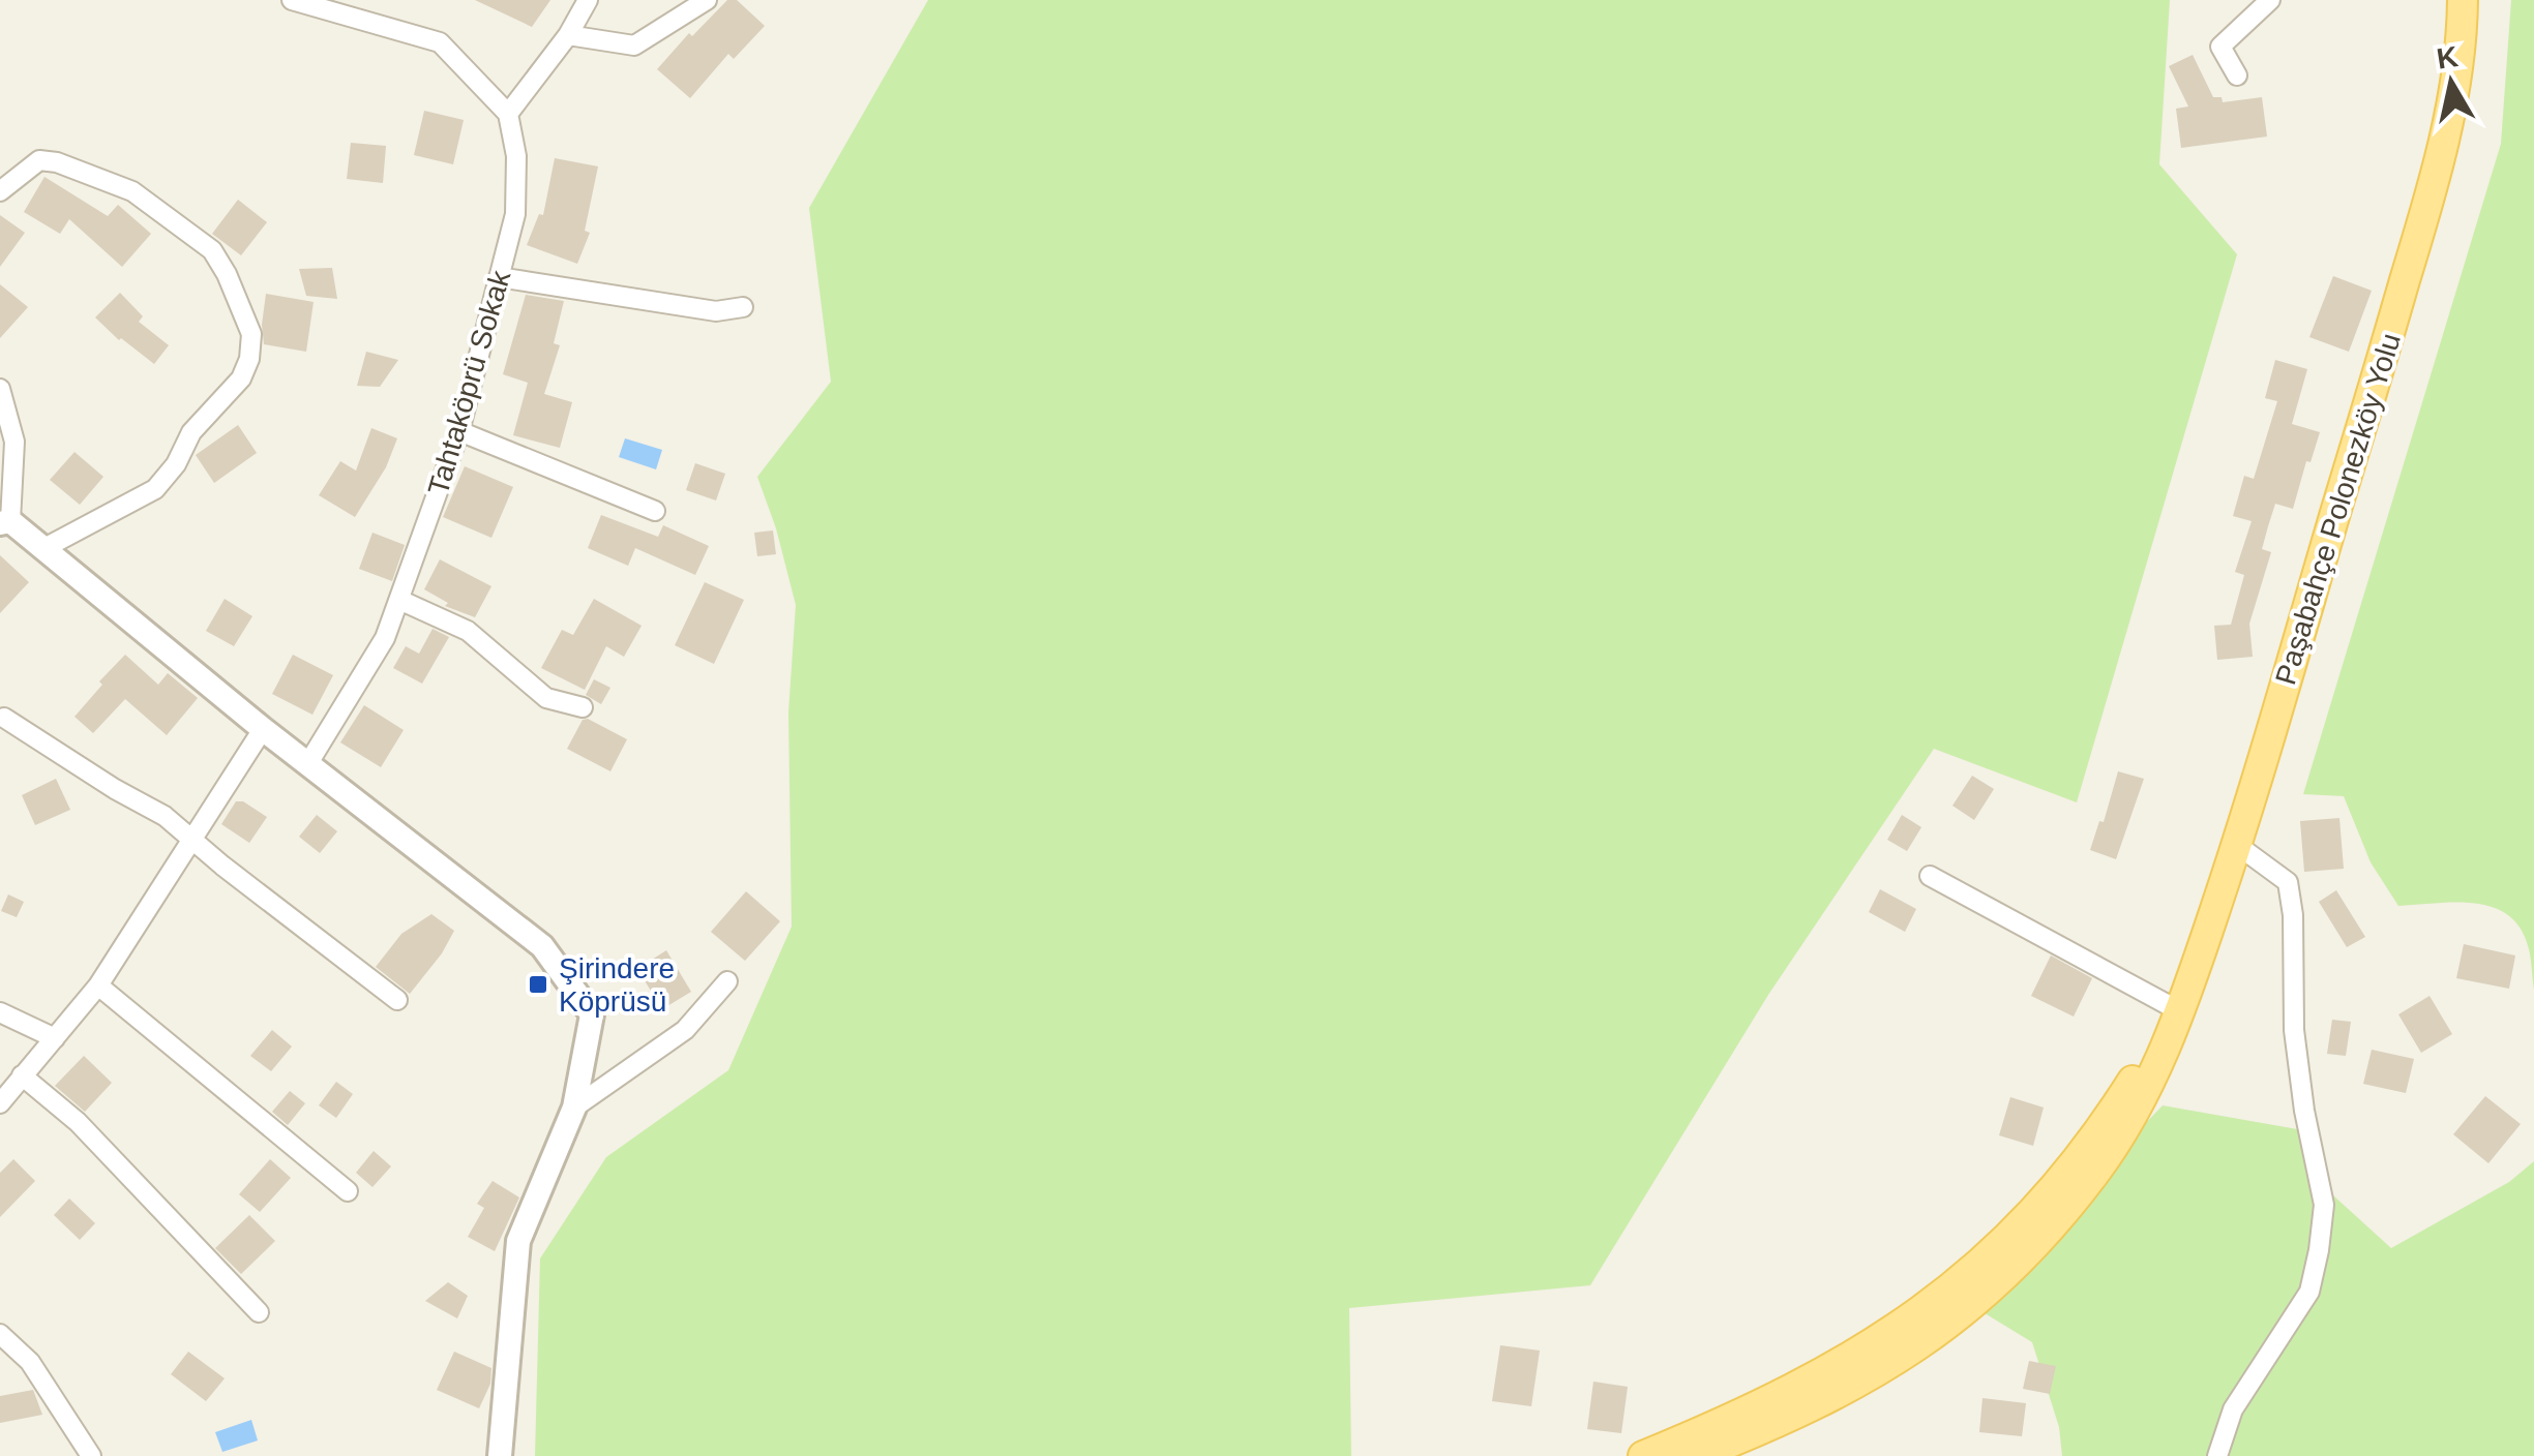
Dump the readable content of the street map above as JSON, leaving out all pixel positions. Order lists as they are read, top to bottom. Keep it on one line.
{"streets":{"main road":["Paşabahçe Polonezköy Yolu"],"street":["Tahtaköprü Sokak"]},"places":{"transit":["Şirindere Köprüsü"]},"north":"top"}
